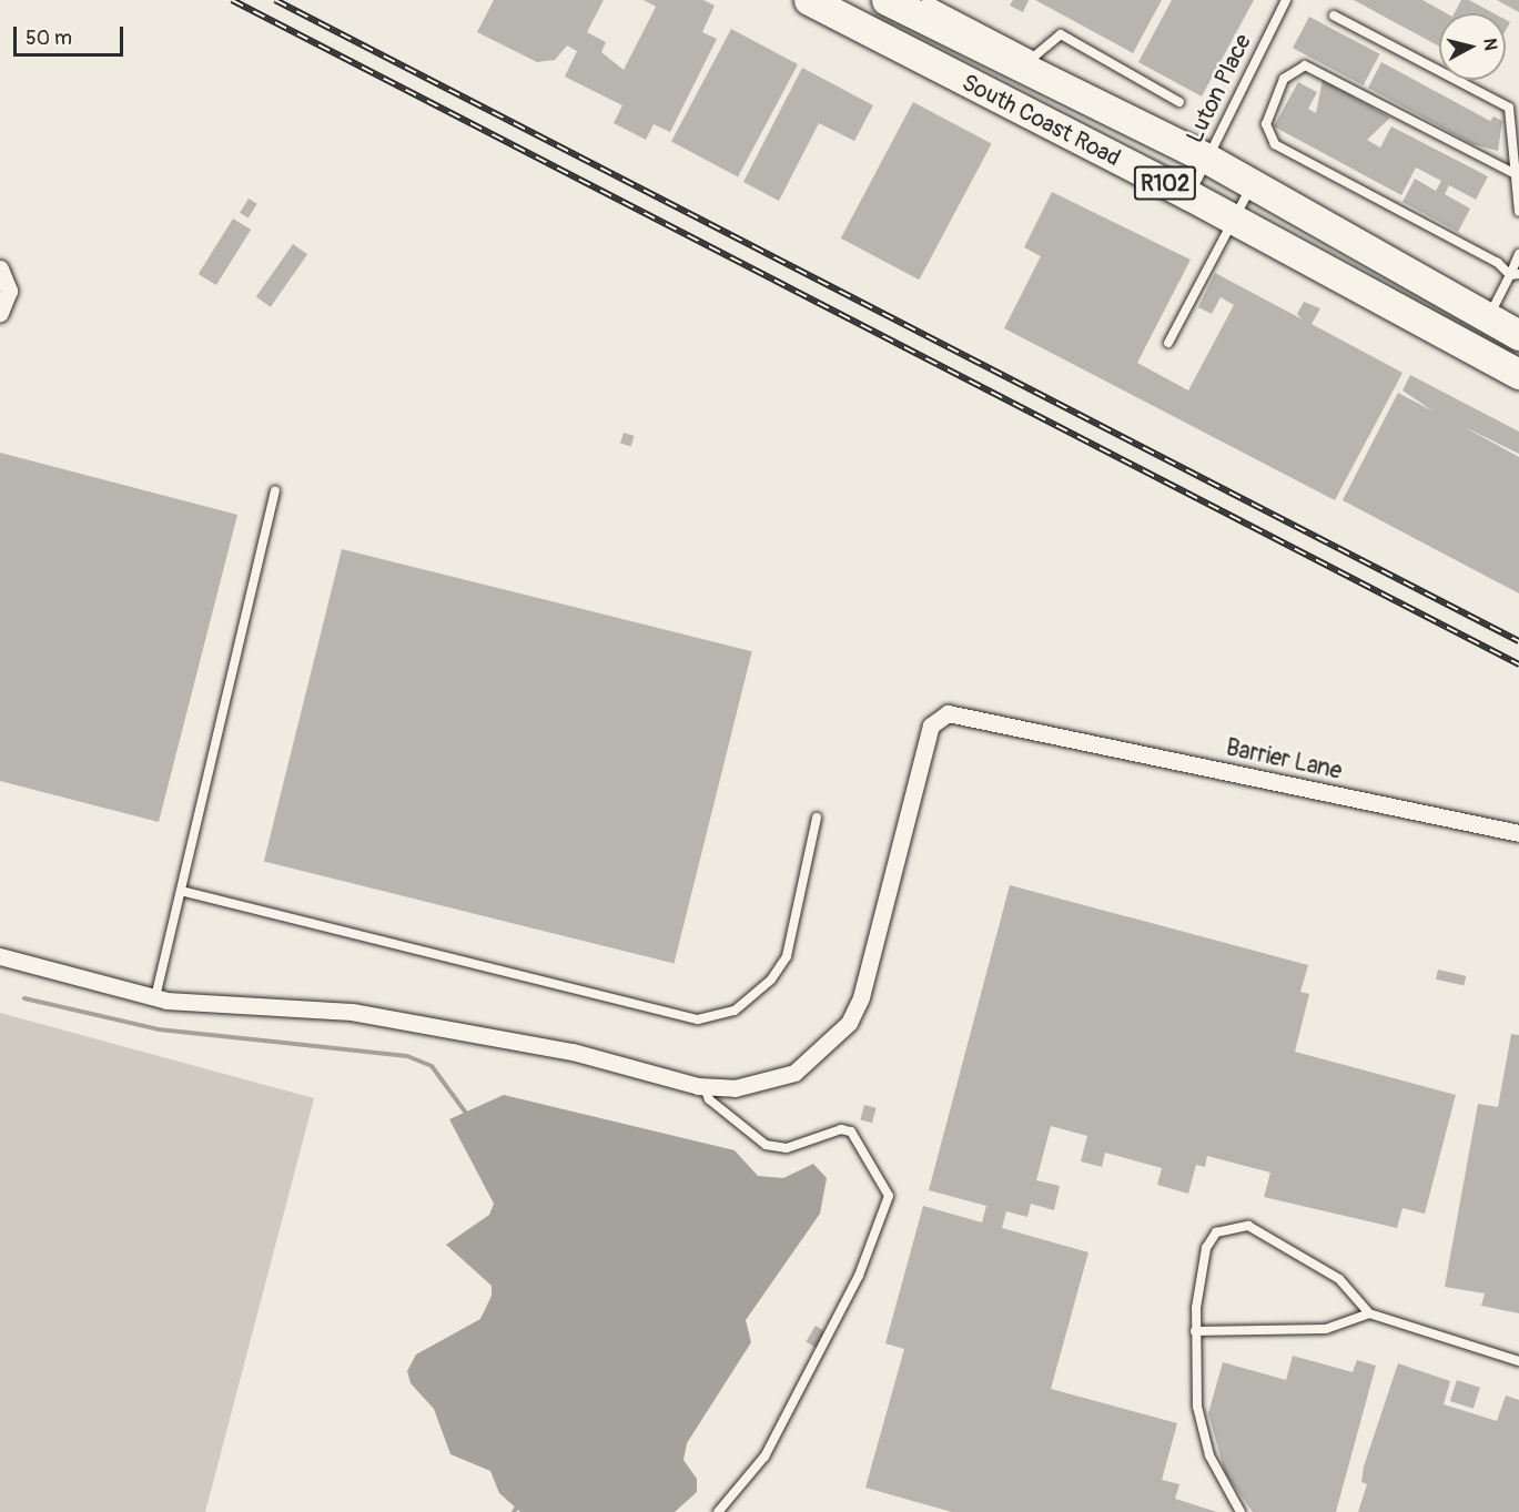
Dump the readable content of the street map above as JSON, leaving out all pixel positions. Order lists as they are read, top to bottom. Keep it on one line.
{"streets":{"highway":["South Coast Road","R102"],"street":["Barrier Lane"],"lane":["Luton Place"]},"crossings":[["Luton Place","South Coast Road"]],"scale_bar":"50 m","north":"right"}
